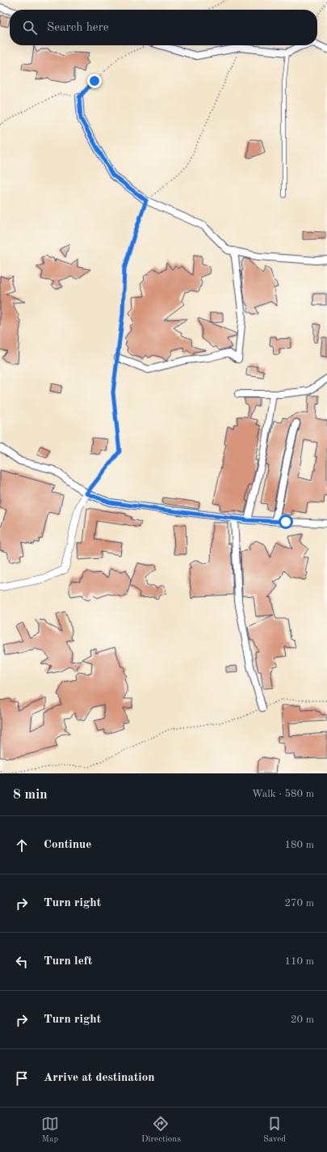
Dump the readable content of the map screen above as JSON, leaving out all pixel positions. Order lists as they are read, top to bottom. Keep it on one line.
{"page":{"search":"Search here","heading":["8 min","Walk · 580 m"],"list":[["Continue","180 m"],["Turn right","270 m"],["Turn left","110 m"],["Turn right","20 m"],"Arrive at destination"],"nav":["Map","Directions","Saved"]}}
